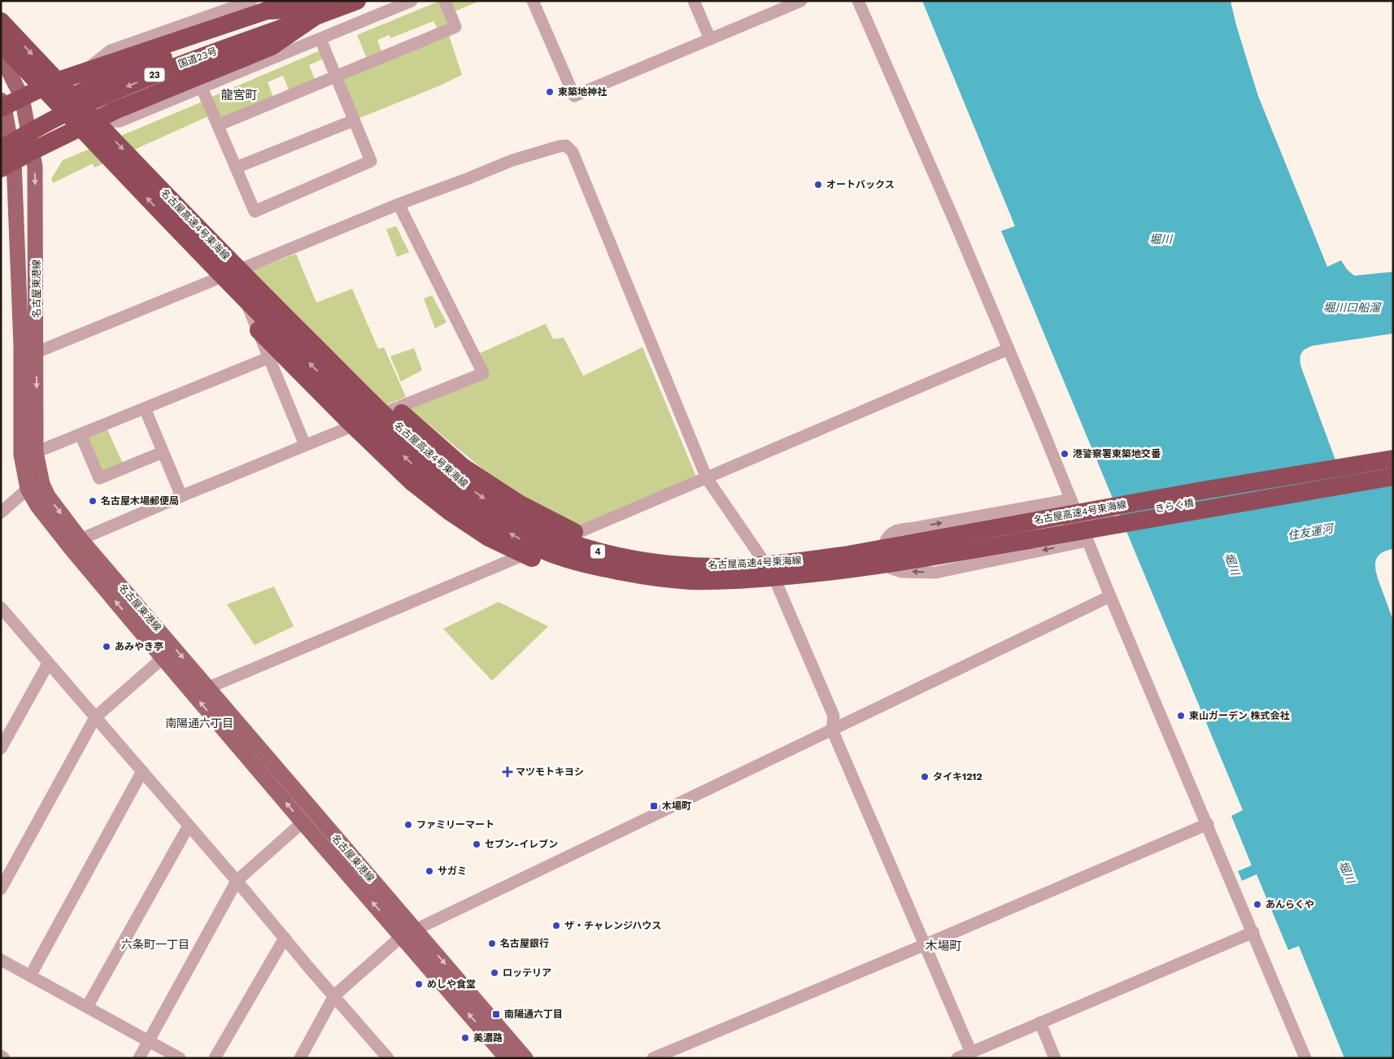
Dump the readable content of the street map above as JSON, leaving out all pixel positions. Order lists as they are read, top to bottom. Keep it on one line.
{"streets":{"highway":["国道23号","23","名古屋高速4号東海線","4"],"main road":["名古屋東港線"],"street":["きらく橋"]},"crossings":[["国道23号","名古屋東港線"]],"districts":["龍宮町","南陽通六丁目","六条町一丁目","木場町"],"water":["堀川","堀川口船溜","住友運河"],"places":{"other":["東築地神社","オートバックス","港警察署東築地交番","名古屋木場郵便局","あみやき亭","東山ガーデン 株式会社","タイキ1212","ファミリーマート","セブン-イレブン","サガミ","あんらくや","ザ・チャレンジハウス","名古屋銀行","ロッテリア","めしや食堂","美濃路"],"health":["マツモトキヨシ"],"transit":["木場町","南陽通六丁目"]}}
